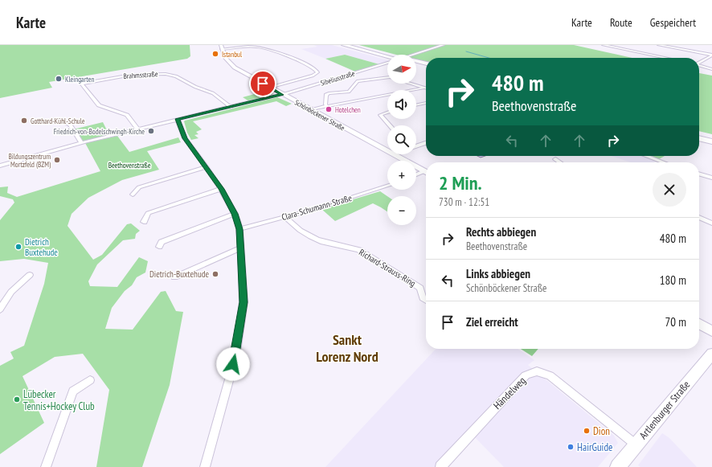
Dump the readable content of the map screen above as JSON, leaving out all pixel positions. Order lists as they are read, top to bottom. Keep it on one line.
{"streets":{"main road":["Schönböckener Straße","Artlenburger Straße"],"street":["Brahmsstraße","Sibeliusstraße","Clara-Schumann-Straße","Richard-Strauss-Ring","Händelweg"]},"crossings":[["Sibeliusstraße","Schönböckener Straße"],["Clara-Schumann-Straße","Richard-Strauss-Ring"],["Händelweg","Artlenburger Straße"]],"districts":["Sankt Lorenz Nord"],"parks":["Beethovenstraße"],"places":["Istanbul","Kleingarten","Hotelchen","Gotthard-Kühl-Schule","Friedrich-von-Bodelschwingh-Kirche","Bildungszentrum Mortzfeld (BZM)","Dietrich Buxtehude","Dietrich-Buxtehude","Lübecker Tennis+Hockey Club","Dion","HairGuide"],"north":"right","page":{"header":"Karte","nav":["Karte","Route","Gespeichert"],"map_buttons":["+","−"],"turn":["480 m","Beethovenstraße"],"heading":["2 Min.","730 m · 12:51"],"list":[{"name":"Rechts abbiegen","note":"Beethovenstraße","value":"480 m"},{"name":"Links abbiegen","note":"Schönböckener Straße","value":"180 m"},{"name":"Ziel erreicht","value":"70 m"}]}}
